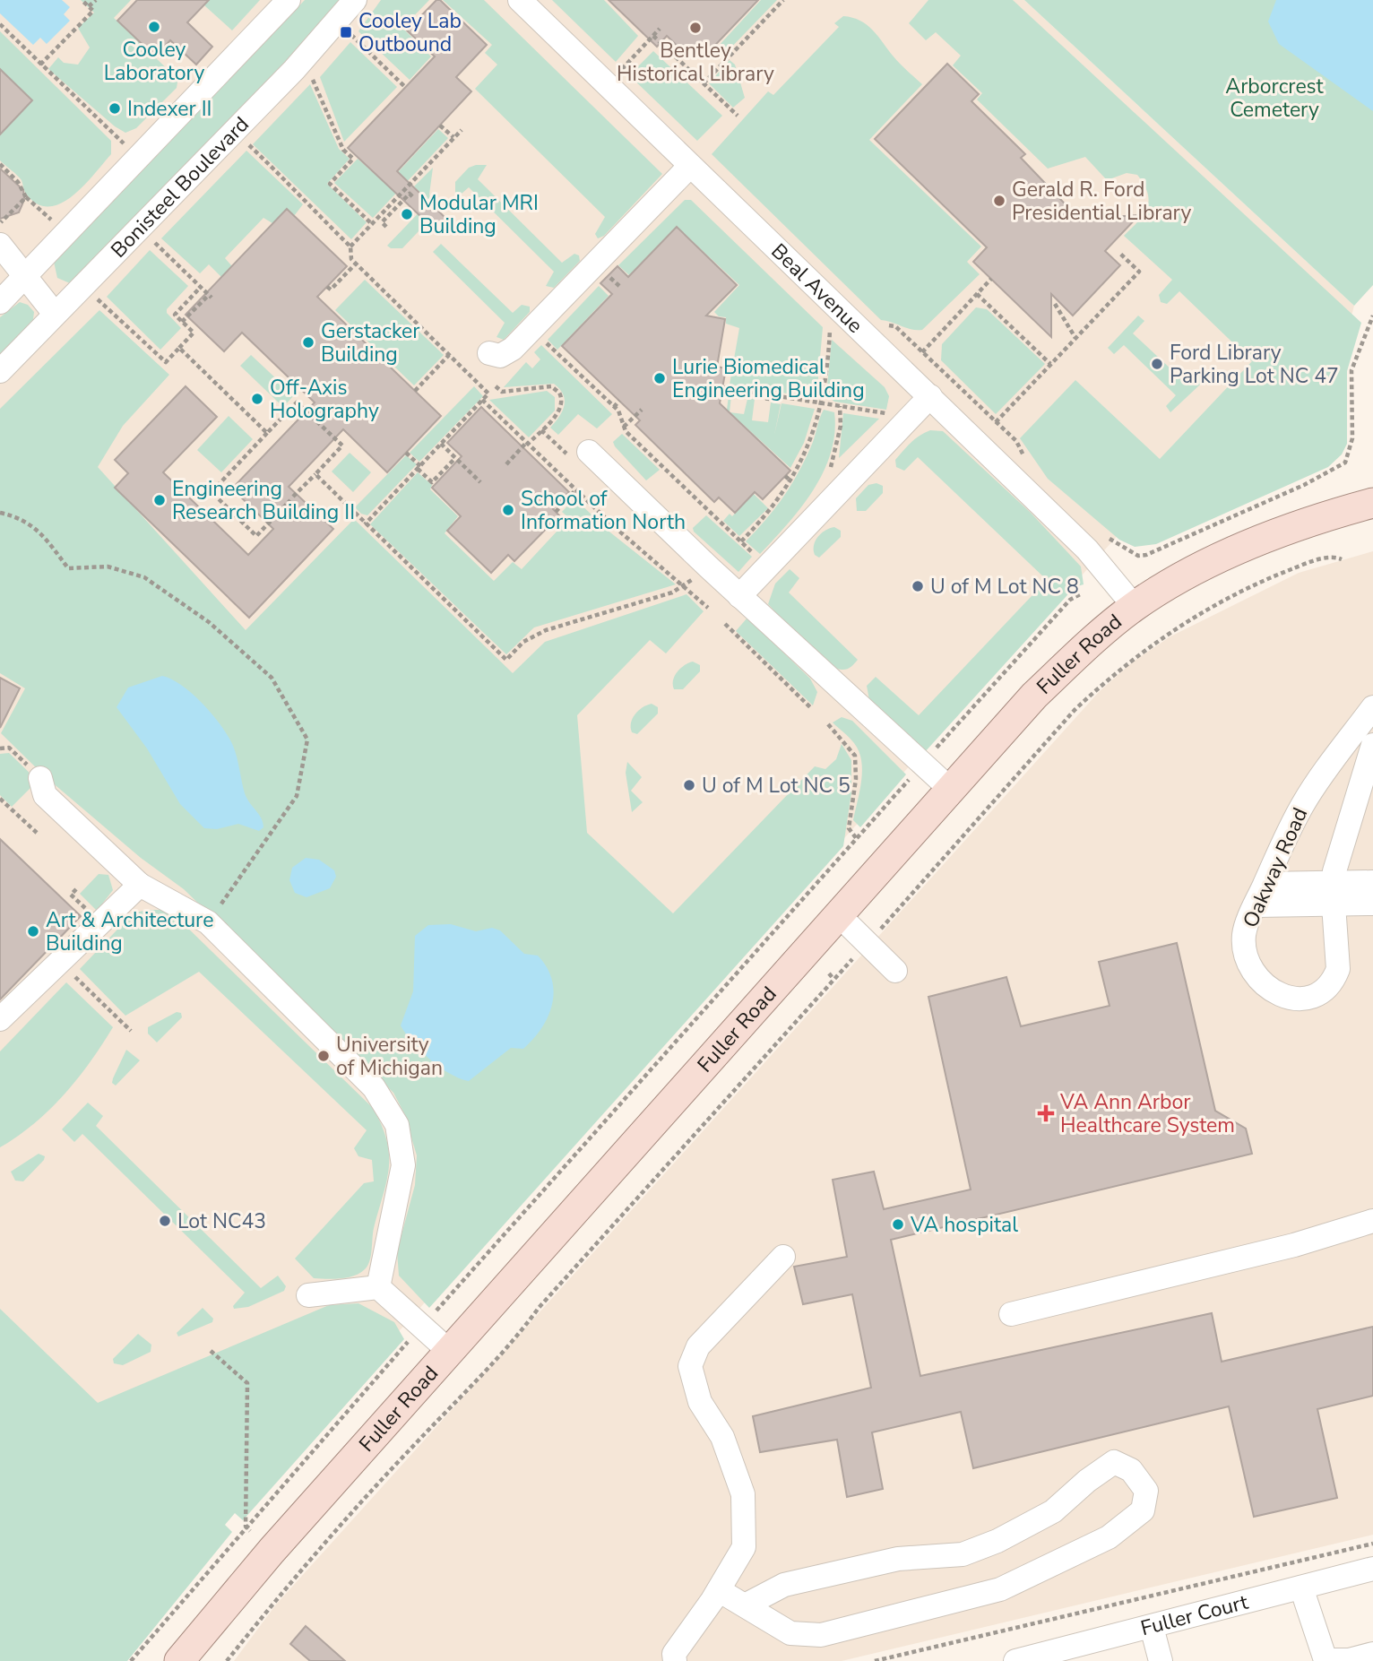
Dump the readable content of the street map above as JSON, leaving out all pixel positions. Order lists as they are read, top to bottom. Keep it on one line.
{"streets":{"main road":["Fuller Road"],"street":["Bonisteel Boulevard","Beal Avenue","Oakway Road","Fuller Court"]},"crossings":[["Beal Avenue","Fuller Road"]],"parks":["Arborcrest Cemetery"],"places":{"other":["Cooley Laboratory","Bentley Historical Library","Indexer II","Gerald R. Ford Presidential Library","Modular MRI Building","Gerstacker Building","Ford Library Parking Lot NC 47","Lurie Biomedical Engineering Building","Off-Axis Holography","Engineering Research Building II","School of Information North","U of M Lot NC 8","U of M Lot NC 5","Art & Architecture Building","University of Michigan","Lot NC43","VA hospital"],"transit":["Cooley Lab Outbound"],"health":["VA Ann Arbor Healthcare System"]}}
